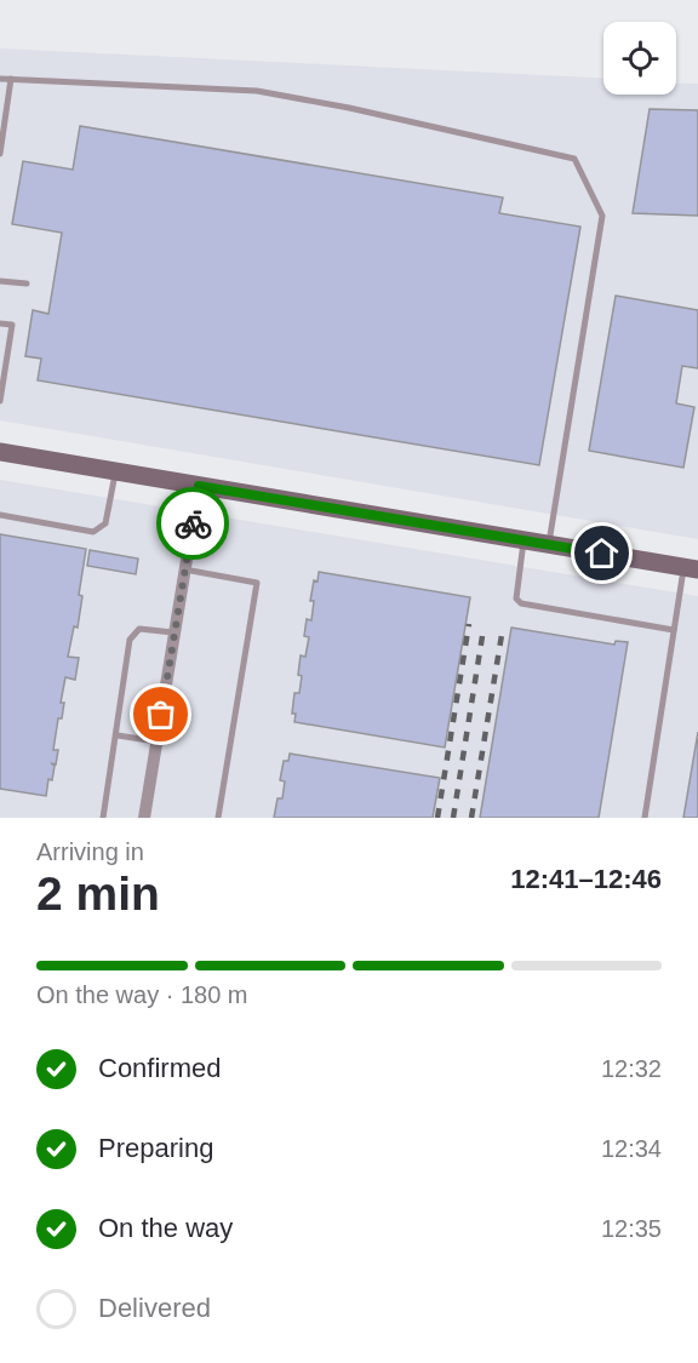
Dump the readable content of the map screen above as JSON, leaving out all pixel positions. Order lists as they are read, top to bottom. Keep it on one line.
{"page":{"heading":["2 min","Arriving in","12:41–12:46"],"bar":"On the way · 180 m","list":[["Confirmed","12:32"],["Preparing","12:34"],["On the way","12:35"],"Delivered"]}}
